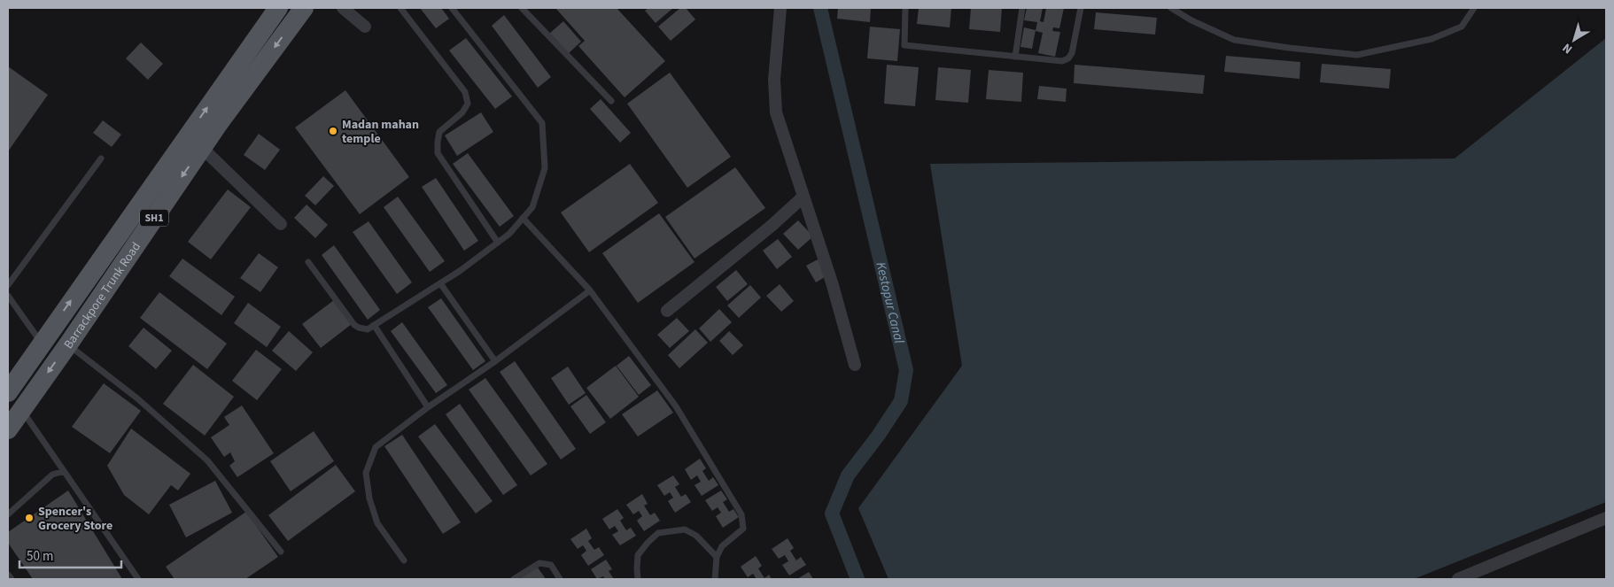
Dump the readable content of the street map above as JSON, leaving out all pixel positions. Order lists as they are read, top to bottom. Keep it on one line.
{"streets":{"main road":["SH1","Barrackpore Trunk Road"]},"water":["Kestopur Canal"],"places":["Madan mahan temple","Spencer's Grocery Store"],"scale_bar":"50 m","north":"bottom left"}
